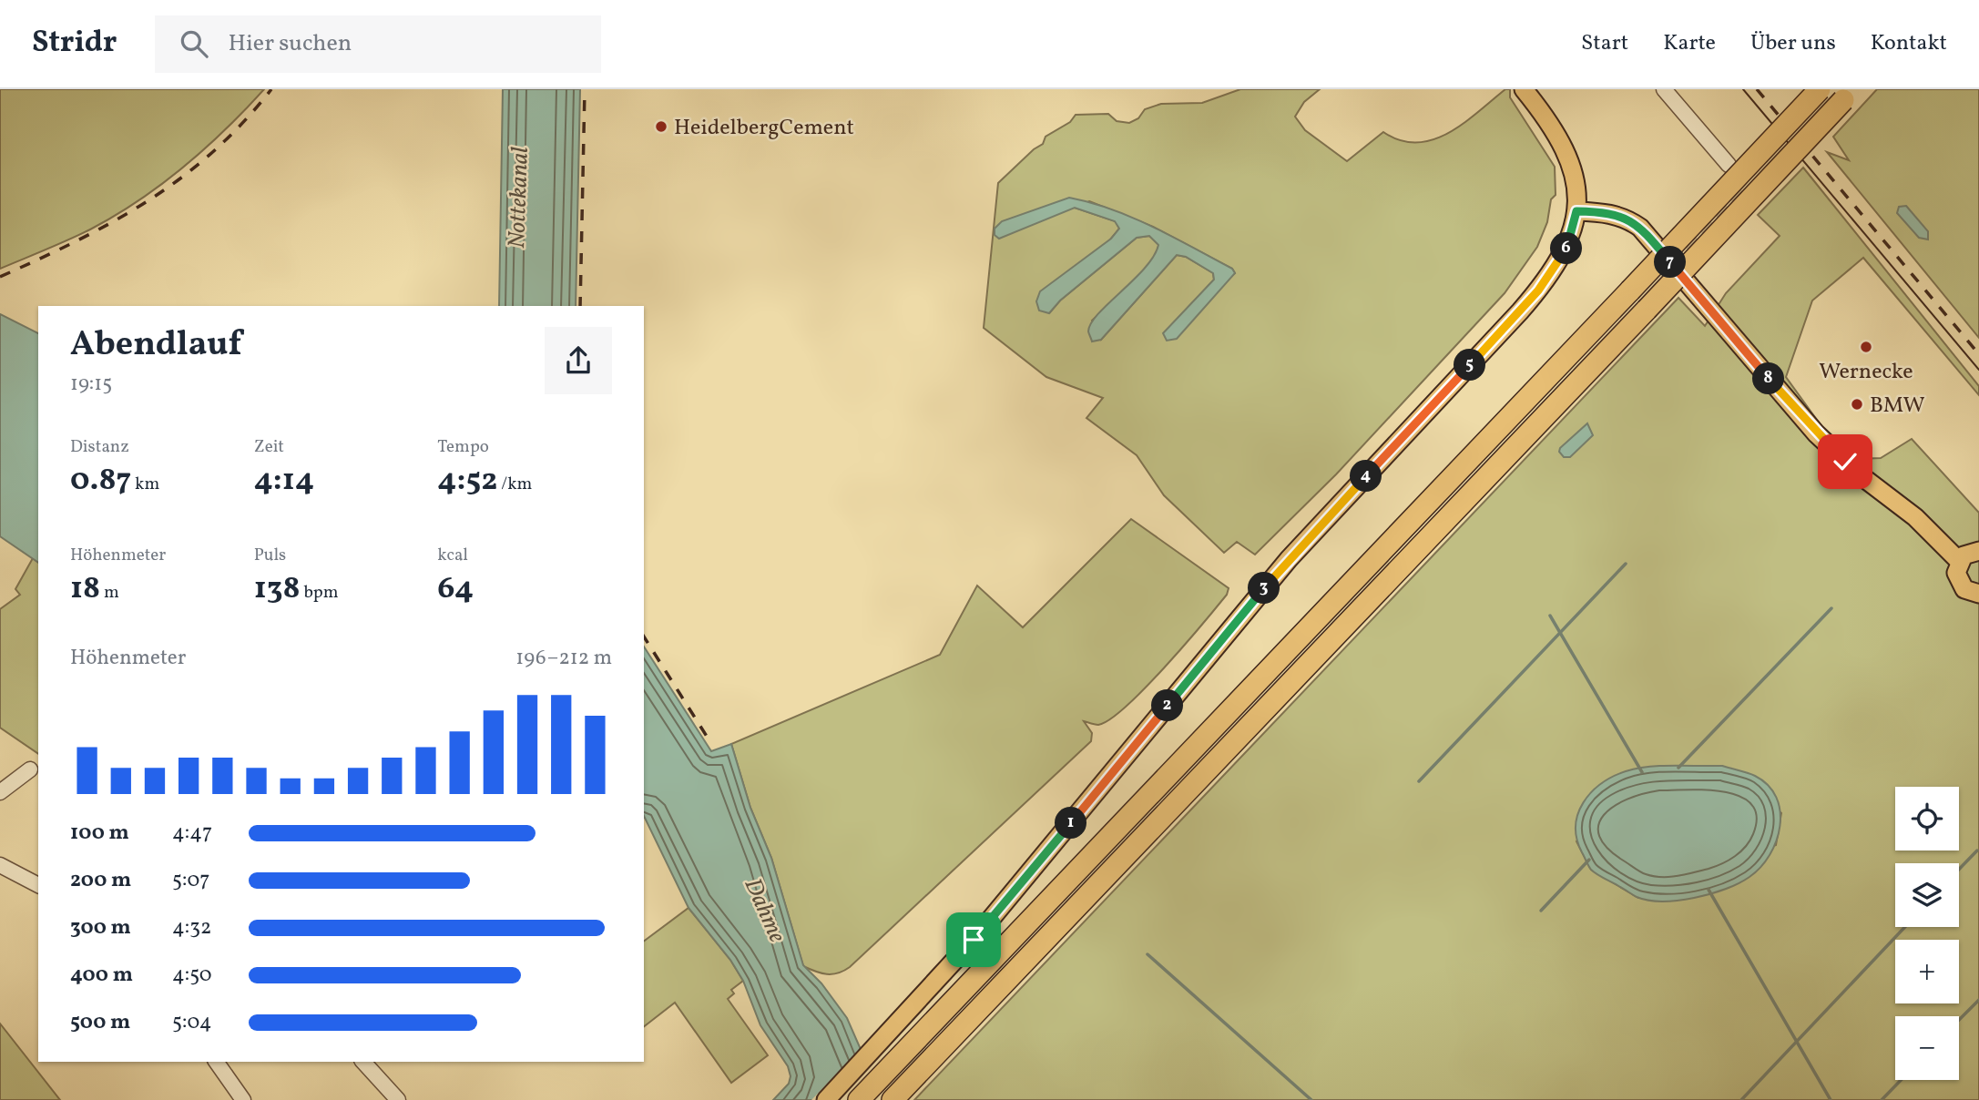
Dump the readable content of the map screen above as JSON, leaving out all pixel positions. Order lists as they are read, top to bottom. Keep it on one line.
{"water":["Nottekanal","Dahme"],"places":["HeidelbergCement","Wernecke","BMW"],"page":{"header":"Stridr","search":"Hier suchen","nav":["Start","Karte","Über uns","Kontakt"],"pins":["6","7","5","8","4","3","2","1"],"heading":["Abendlauf","19:15"],"stats":[["Distanz","0.87 km"],["Zeit","4:14"],["Tempo","4:52 /km"],["Höhenmeter","18 m"],["Puls","138 bpm"],["kcal","64"]],"chart":["Höhenmeter","196–212 m"],"map_buttons":["+","−"],"list":[{"name":"100 m","note":"4:47"},{"name":"200 m","note":"5:07"},{"name":"300 m","note":"4:32"},{"name":"400 m","note":"4:50"},{"name":"500 m","note":"5:04"}]}}
